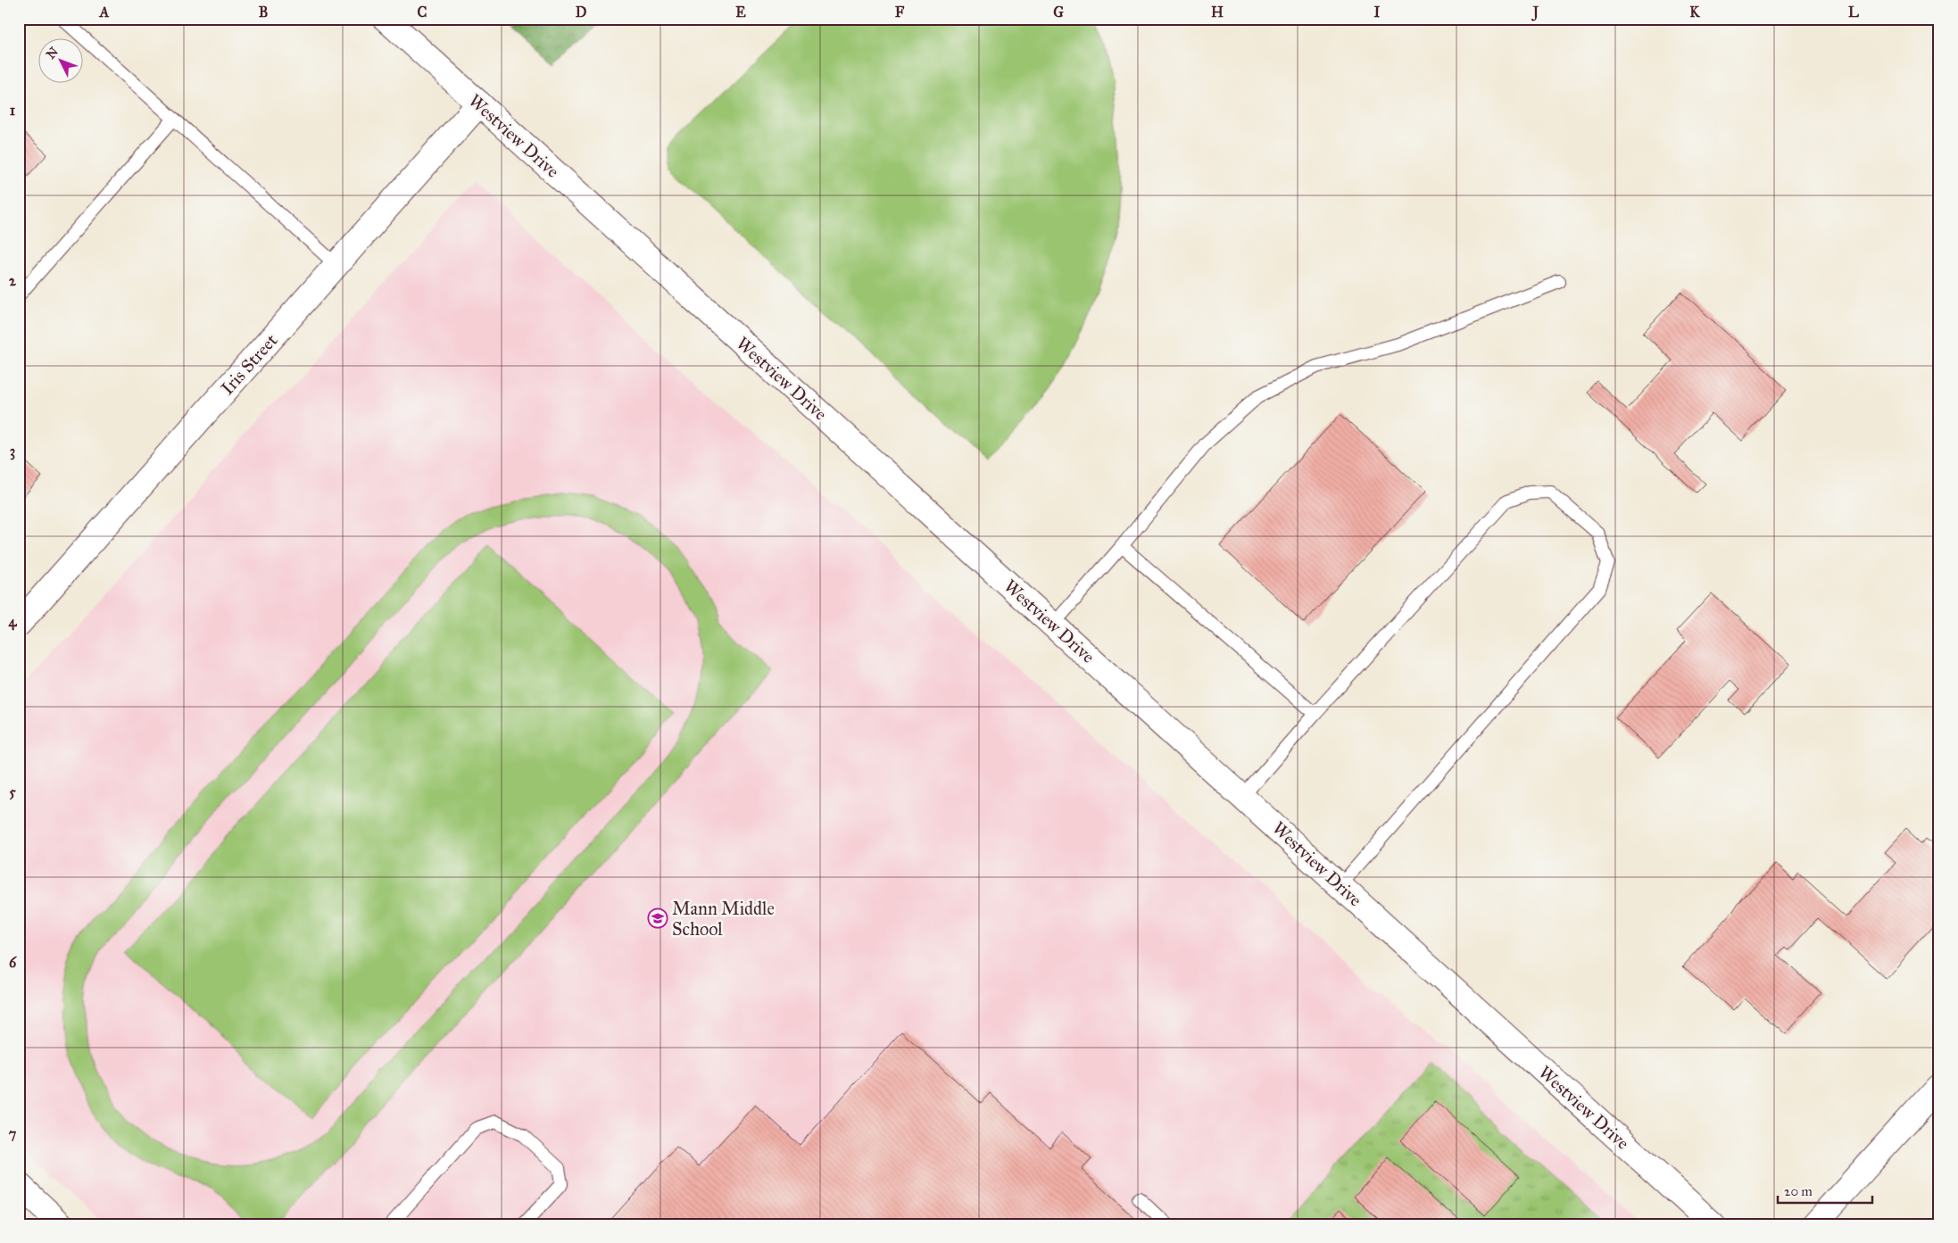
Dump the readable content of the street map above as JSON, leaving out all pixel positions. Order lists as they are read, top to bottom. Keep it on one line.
{"streets":{"street":["Westview Drive","Iris Street"]},"crossings":[["Westview Drive","Iris Street"]],"places":{"school or university":["Mann Middle School"]},"scale_bar":"20 m","north":"top left","grid":{"columns":["A","B","C","D","E","F","G","H","I","J","K","L"],"rows":["1","2","3","4","5","6","7"]}}
